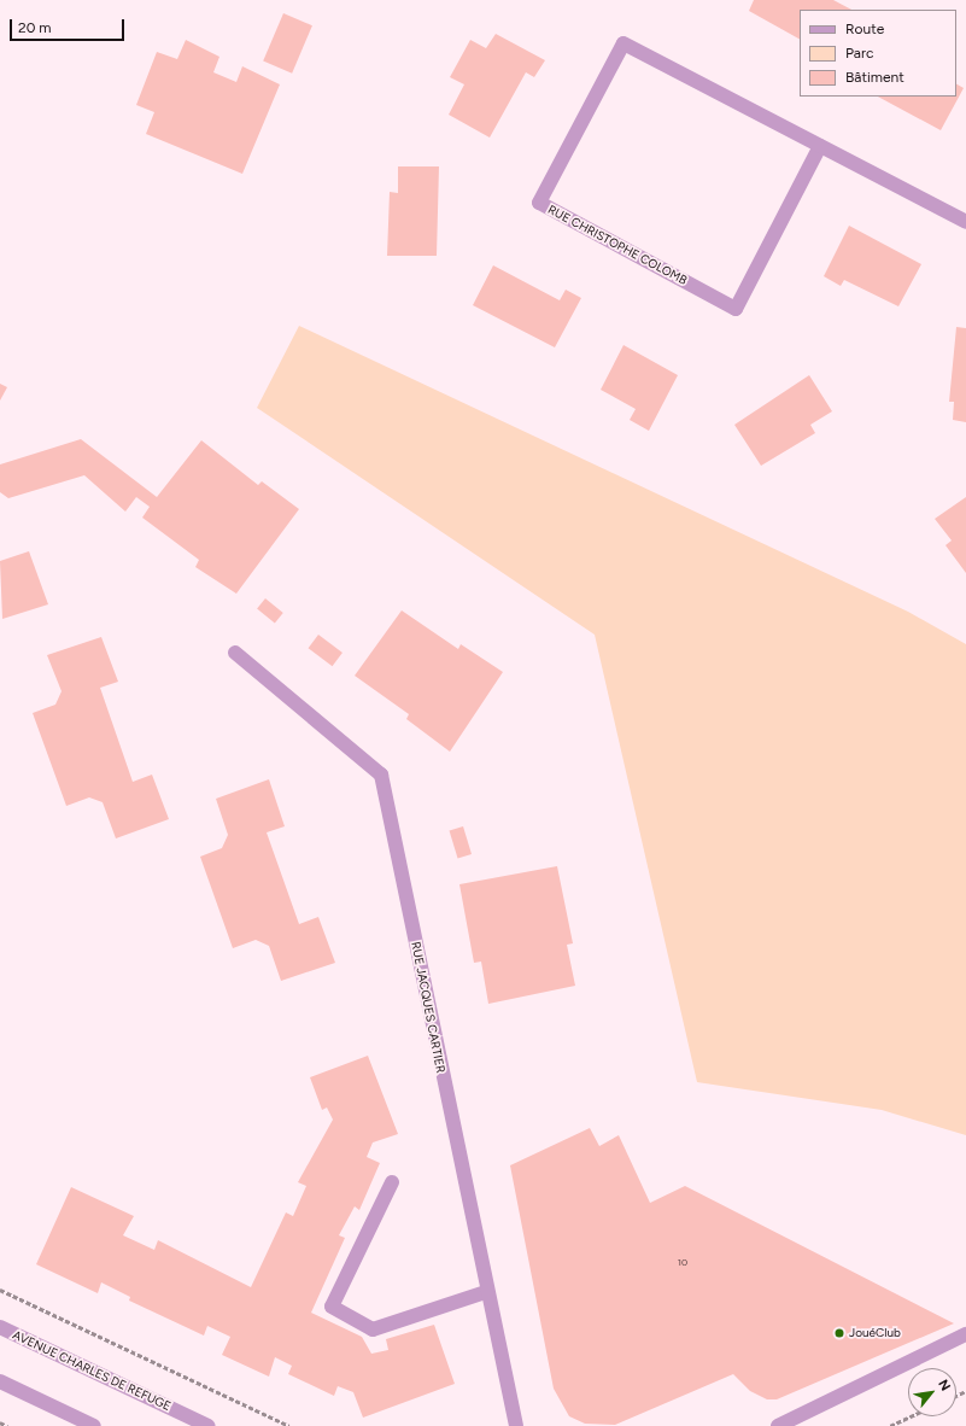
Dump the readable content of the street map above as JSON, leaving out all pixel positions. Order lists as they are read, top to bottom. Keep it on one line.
{"streets":{"street":["RUE CHRISTOPHE COLOMB","RUE JACQUES CARTIER","AVENUE CHARLES DE REFUGE"]},"places":["JouéClub"],"house_numbers":["10"],"legend":["Route","Parc","Bâtiment"],"scale_bar":"20 m","north":"top right"}
